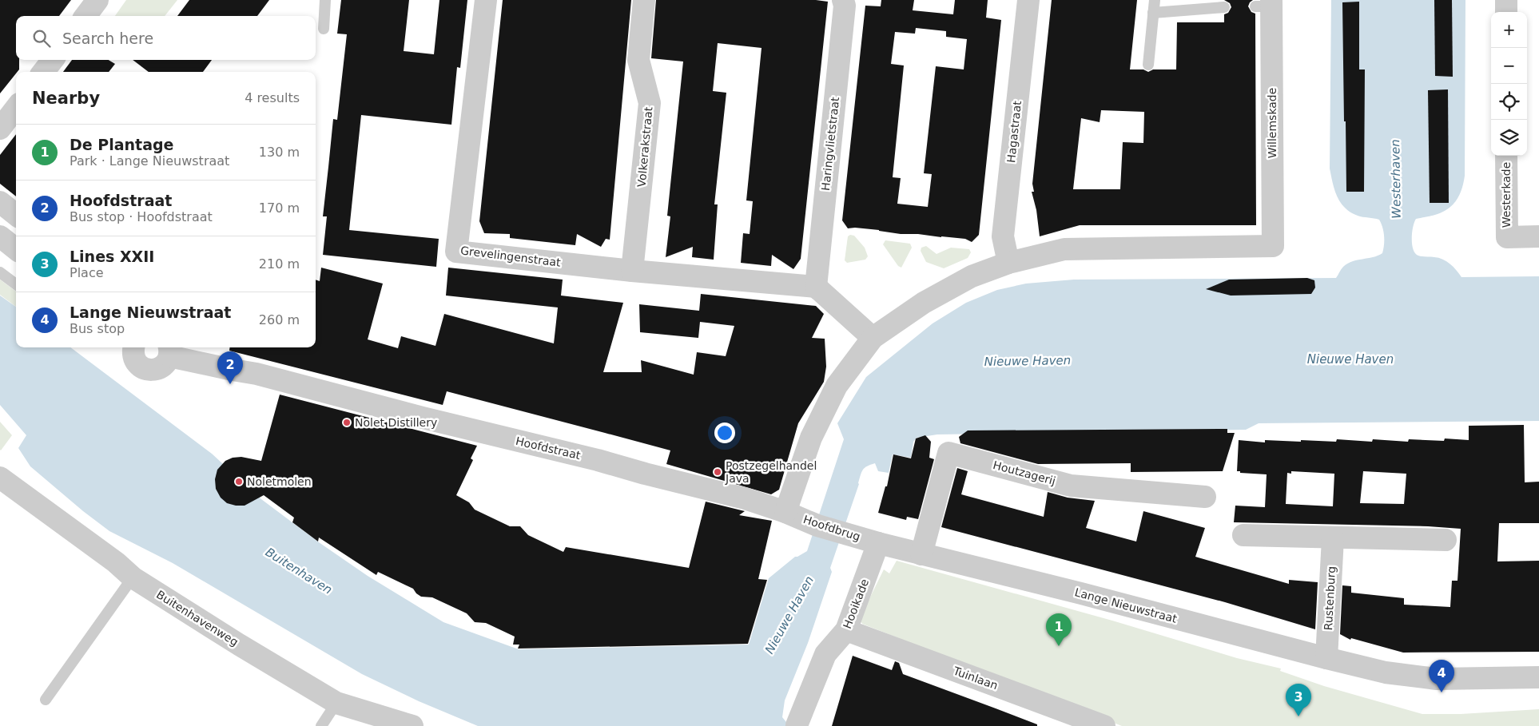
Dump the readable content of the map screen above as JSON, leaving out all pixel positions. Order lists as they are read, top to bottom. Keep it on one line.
{"streets":{"street":["Willemskade","Hagastraat","Haringvlietstraat","Volkerakstraat","Westerkade","Grevelingenstraat","Hoofdstraat","Houtzagerij","Hoofdbrug","Rustenburg","Hooikade","Lange Nieuwstraat","Buitenhavenweg","Tuinlaan"]},"crossings":[["Willemskade","Hagastraat"],["Haringvlietstraat","Grevelingenstraat"],["Volkerakstraat","Grevelingenstraat"],["Hoofdstraat","Hoofdbrug"],["Houtzagerij","Lange Nieuwstraat"],["Hoofdbrug","Hooikade"],["Hoofdbrug","Lange Nieuwstraat"],["Rustenburg","Lange Nieuwstraat"],["Hooikade","Lange Nieuwstraat"],["Hooikade","Tuinlaan"]],"water":["Westerhaven","Nieuwe Haven","Buitenhaven"],"places":["Nolet Distillery","Postzegelhandel Java","Noletmolen"],"page":{"map_buttons":["+","−"],"search":"Search here","heading":["Nearby","4 results"],"list":[{"mark":"1","name":"De Plantage","note":"Park · Lange Nieuwstraat","value":"130 m"},{"mark":"2","name":"Hoofdstraat","note":"Bus stop · Hoofdstraat","value":"170 m"},{"mark":"3","name":"Lines XXII","note":"Place","value":"210 m"},{"mark":"4","name":"Lange Nieuwstraat","note":"Bus stop","value":"260 m"}],"pins":["2","1","4","3"]}}
